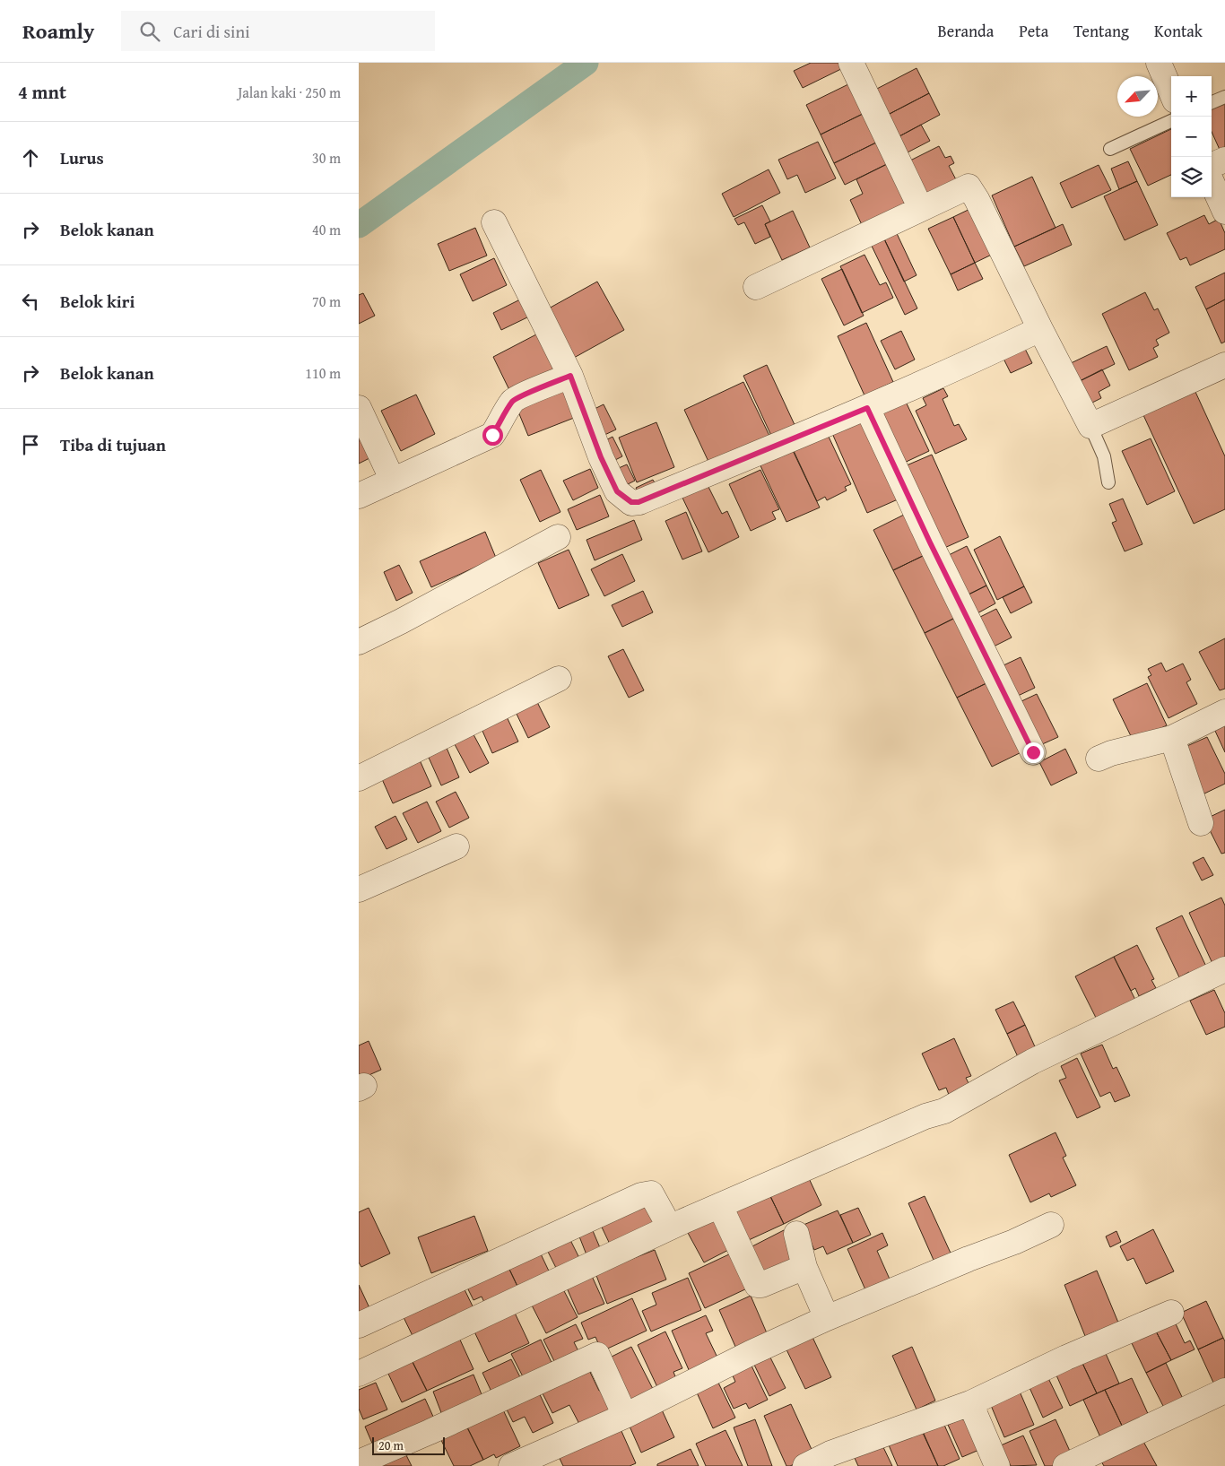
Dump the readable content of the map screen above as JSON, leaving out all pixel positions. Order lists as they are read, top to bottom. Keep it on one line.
{"scale_bar":"20 m","north":"bottom left","page":{"header":"Roamly","search":"Cari di sini","nav":["Beranda","Peta","Tentang","Kontak"],"heading":["4 mnt","Jalan kaki · 250 m"],"map_buttons":["+","−"],"list":[["Lurus","30 m"],["Belok kanan","40 m"],["Belok kiri","70 m"],["Belok kanan","110 m"],"Tiba di tujuan"],"scale":"20 m"}}
